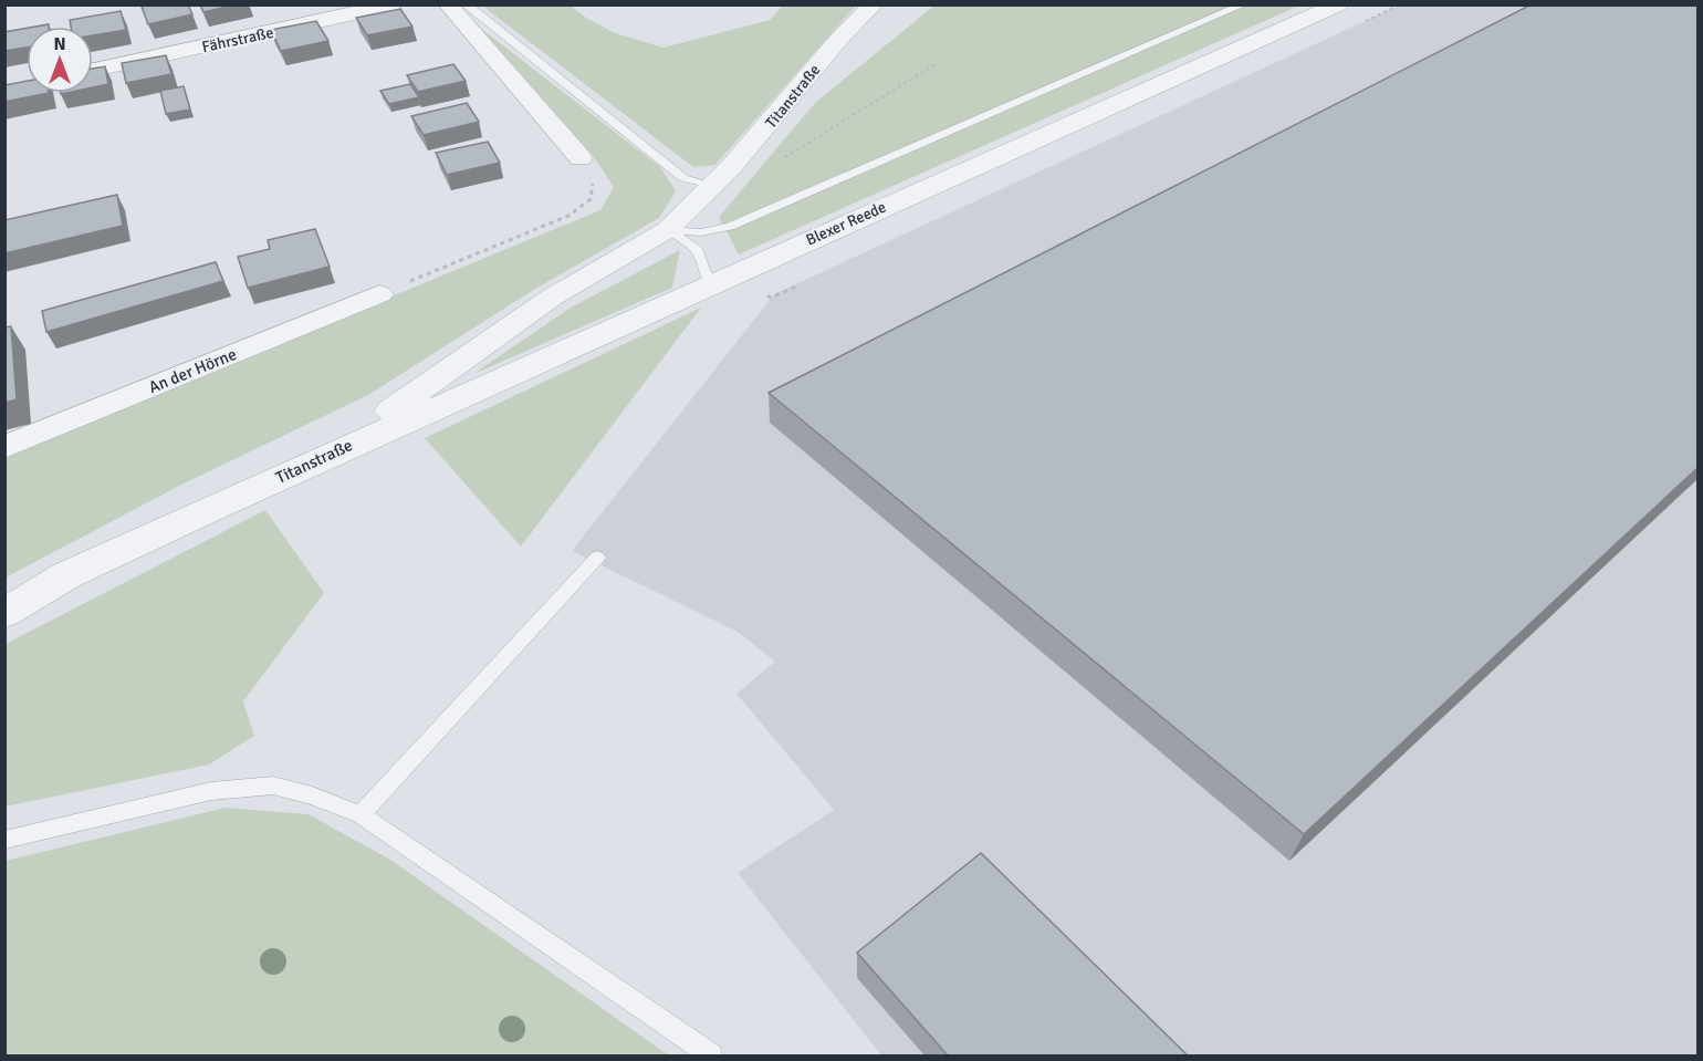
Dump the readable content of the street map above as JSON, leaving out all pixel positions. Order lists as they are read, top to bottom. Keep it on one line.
{"streets":{"street":["Fährstraße","Titanstraße","Blexer Reede","An der Hörne"]},"crossings":[["Titanstraße","Blexer Reede"]],"north":"top"}
